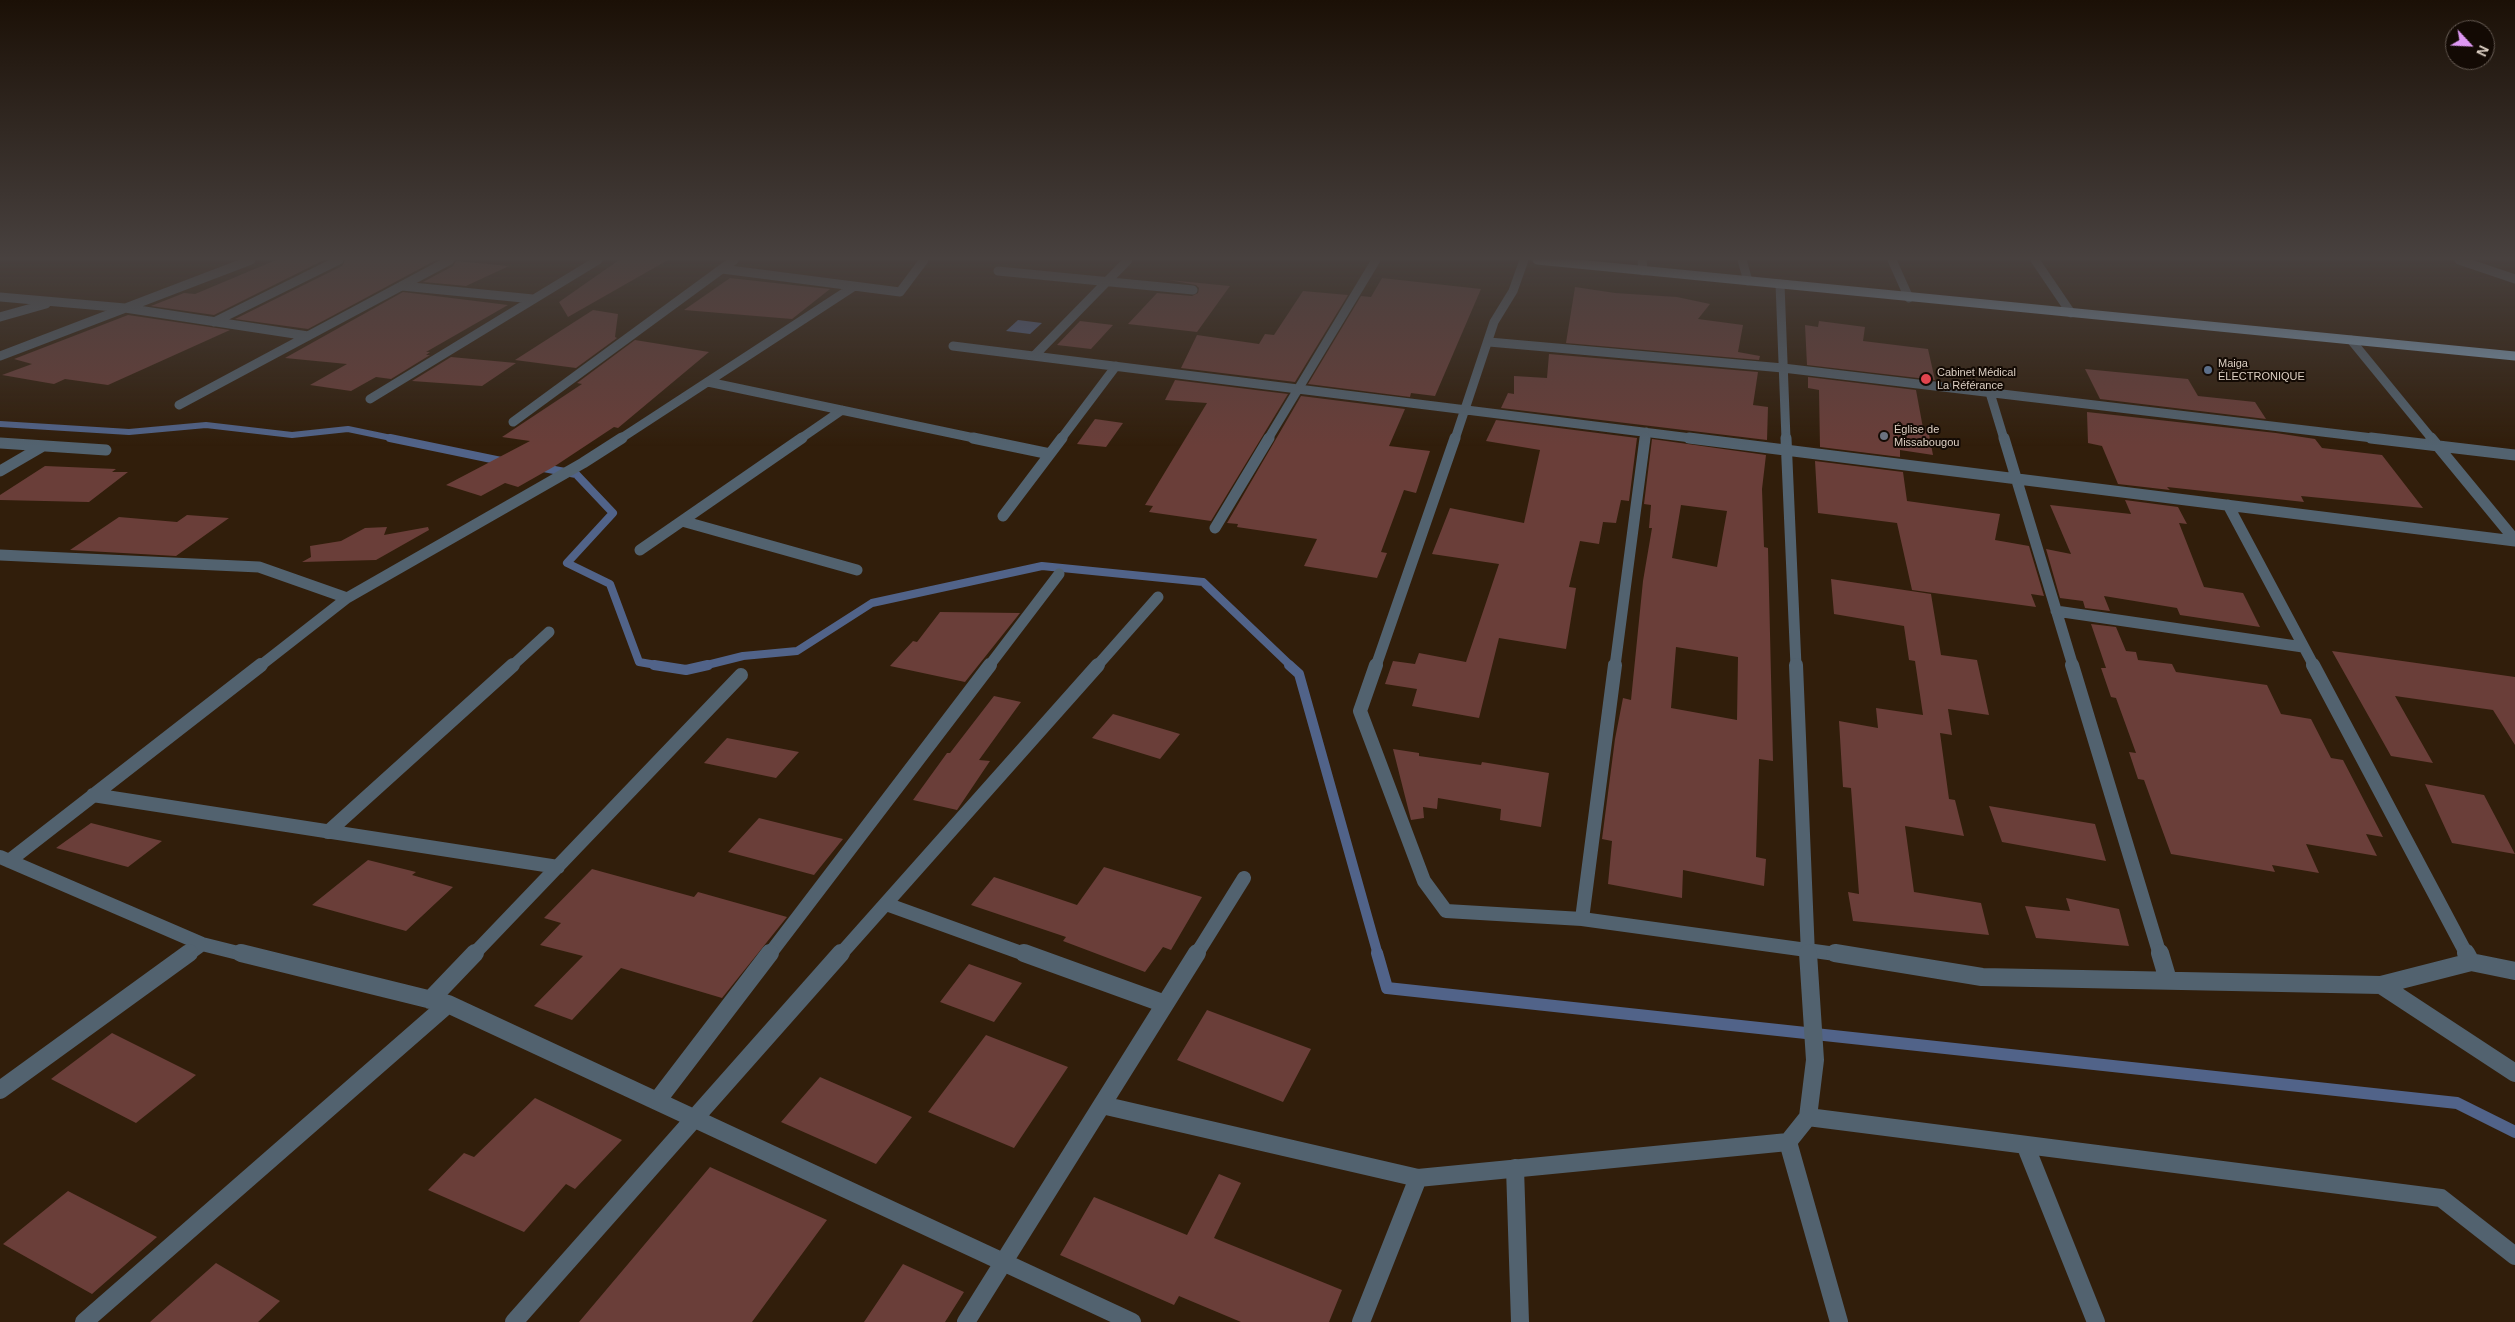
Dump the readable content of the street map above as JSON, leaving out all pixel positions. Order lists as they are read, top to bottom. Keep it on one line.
{"places":["Maiga ÉLECTRONIQUE","Cabinet Médical La Référance","Église de Missabougou"],"north":"bottom right"}
